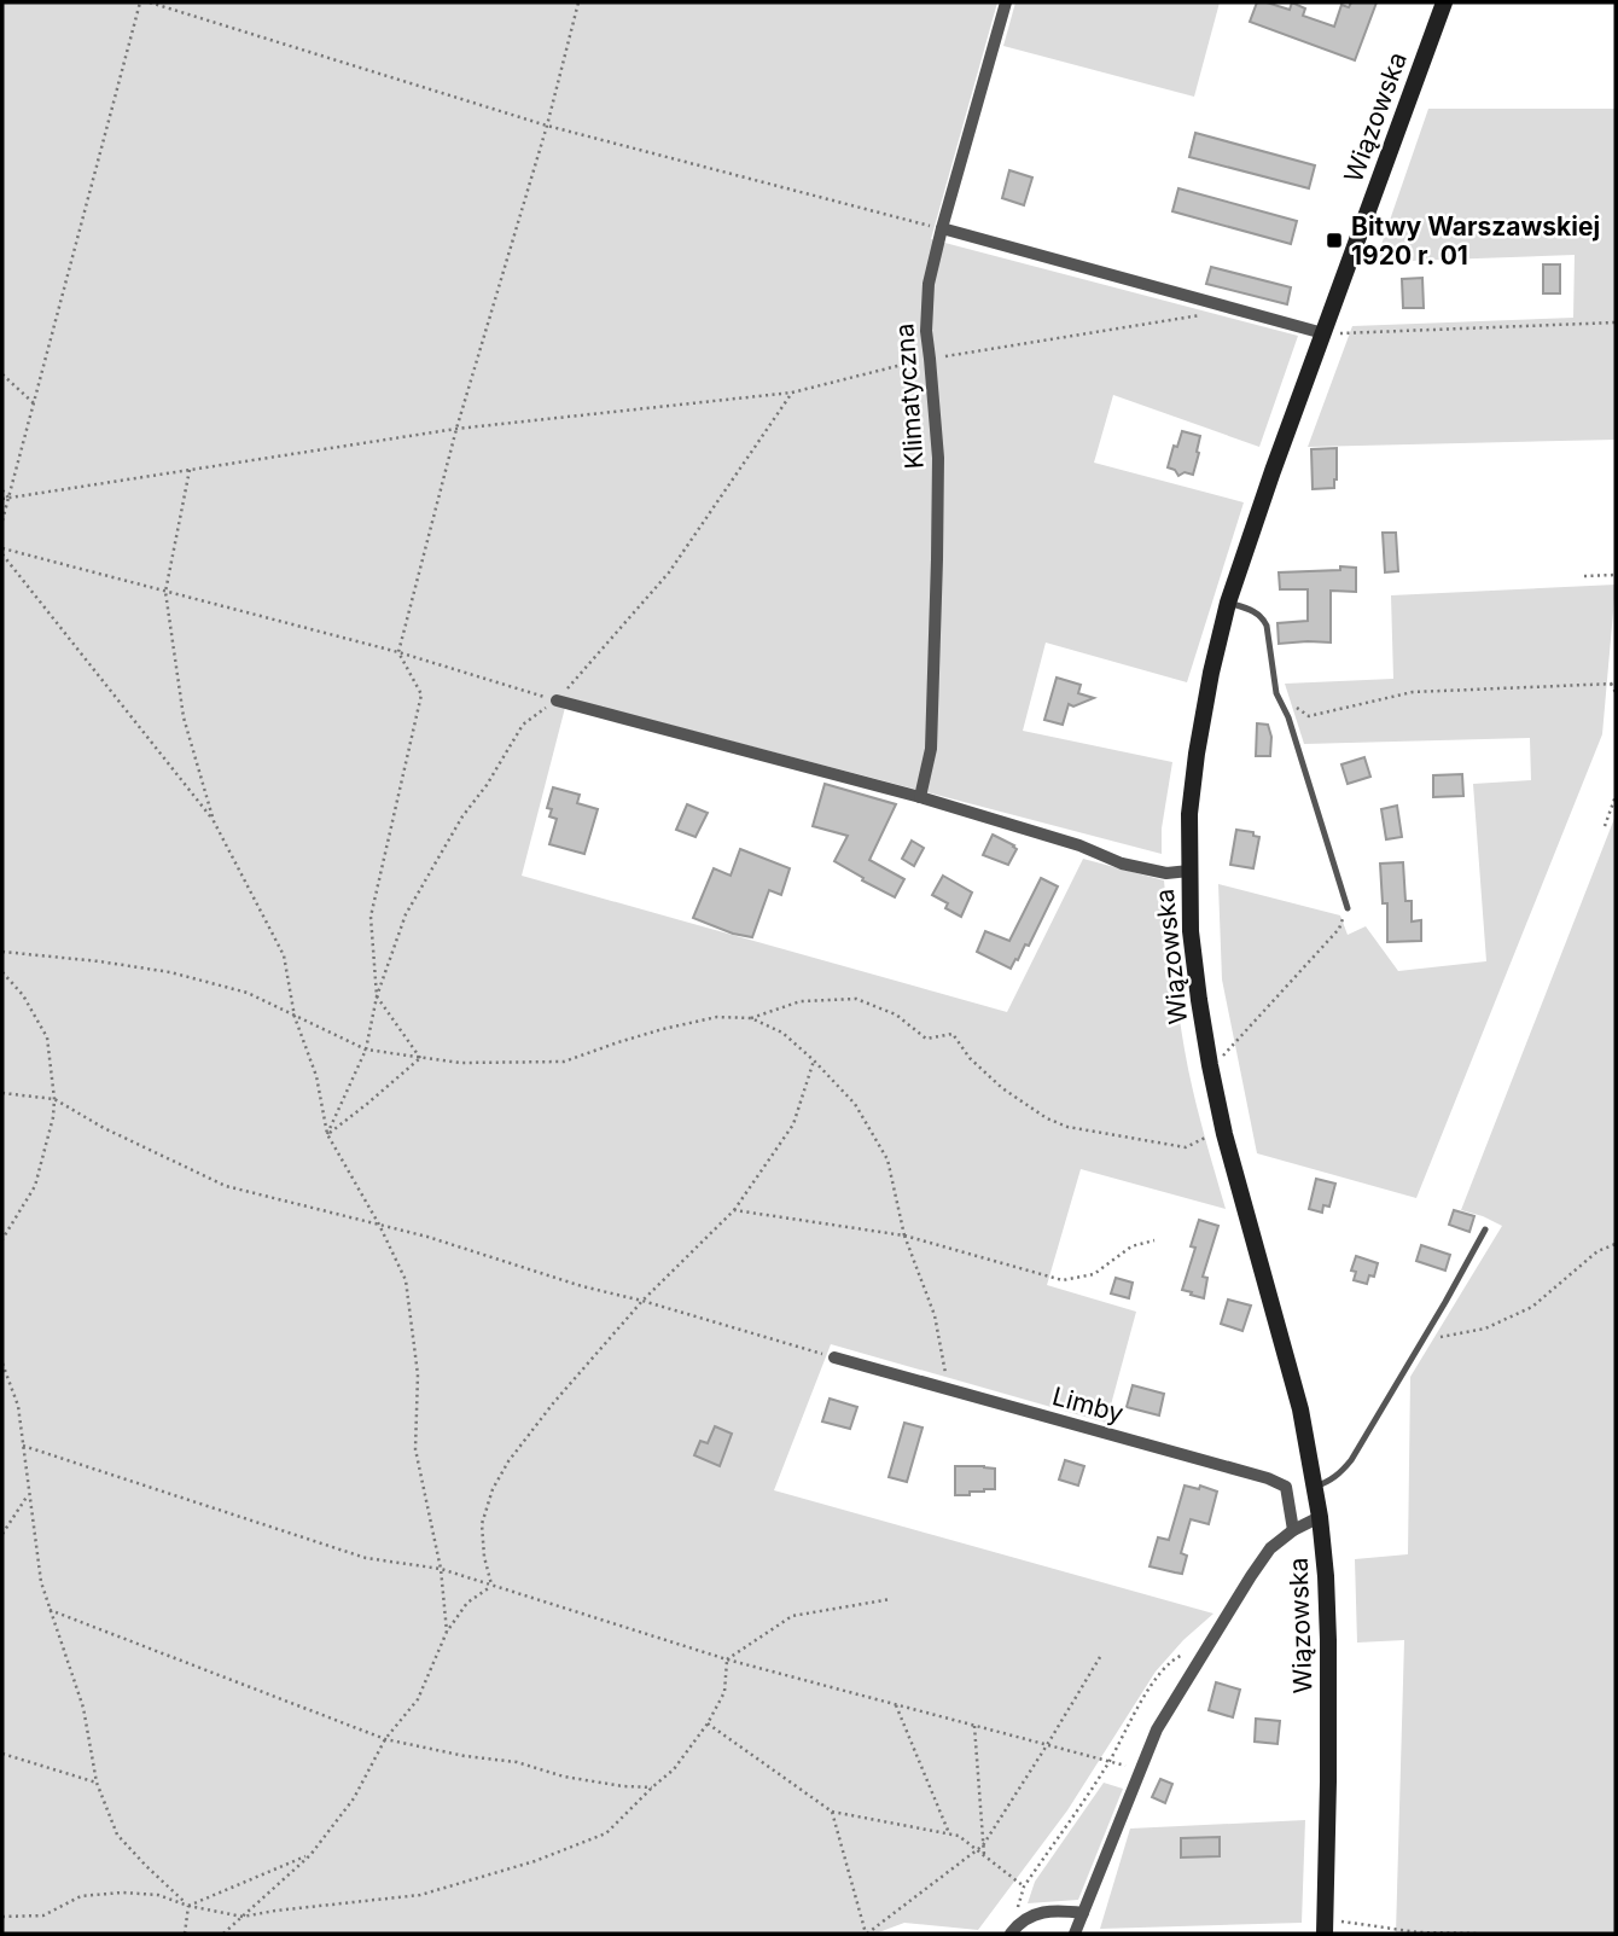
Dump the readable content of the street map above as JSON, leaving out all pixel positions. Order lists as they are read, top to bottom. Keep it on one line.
{"streets":{"main road":["Wiązowska"],"street":["Klimatyczna","Limby"]},"places":{"transit":["Bitwy Warszawskiej 1920 r. 01"]}}
